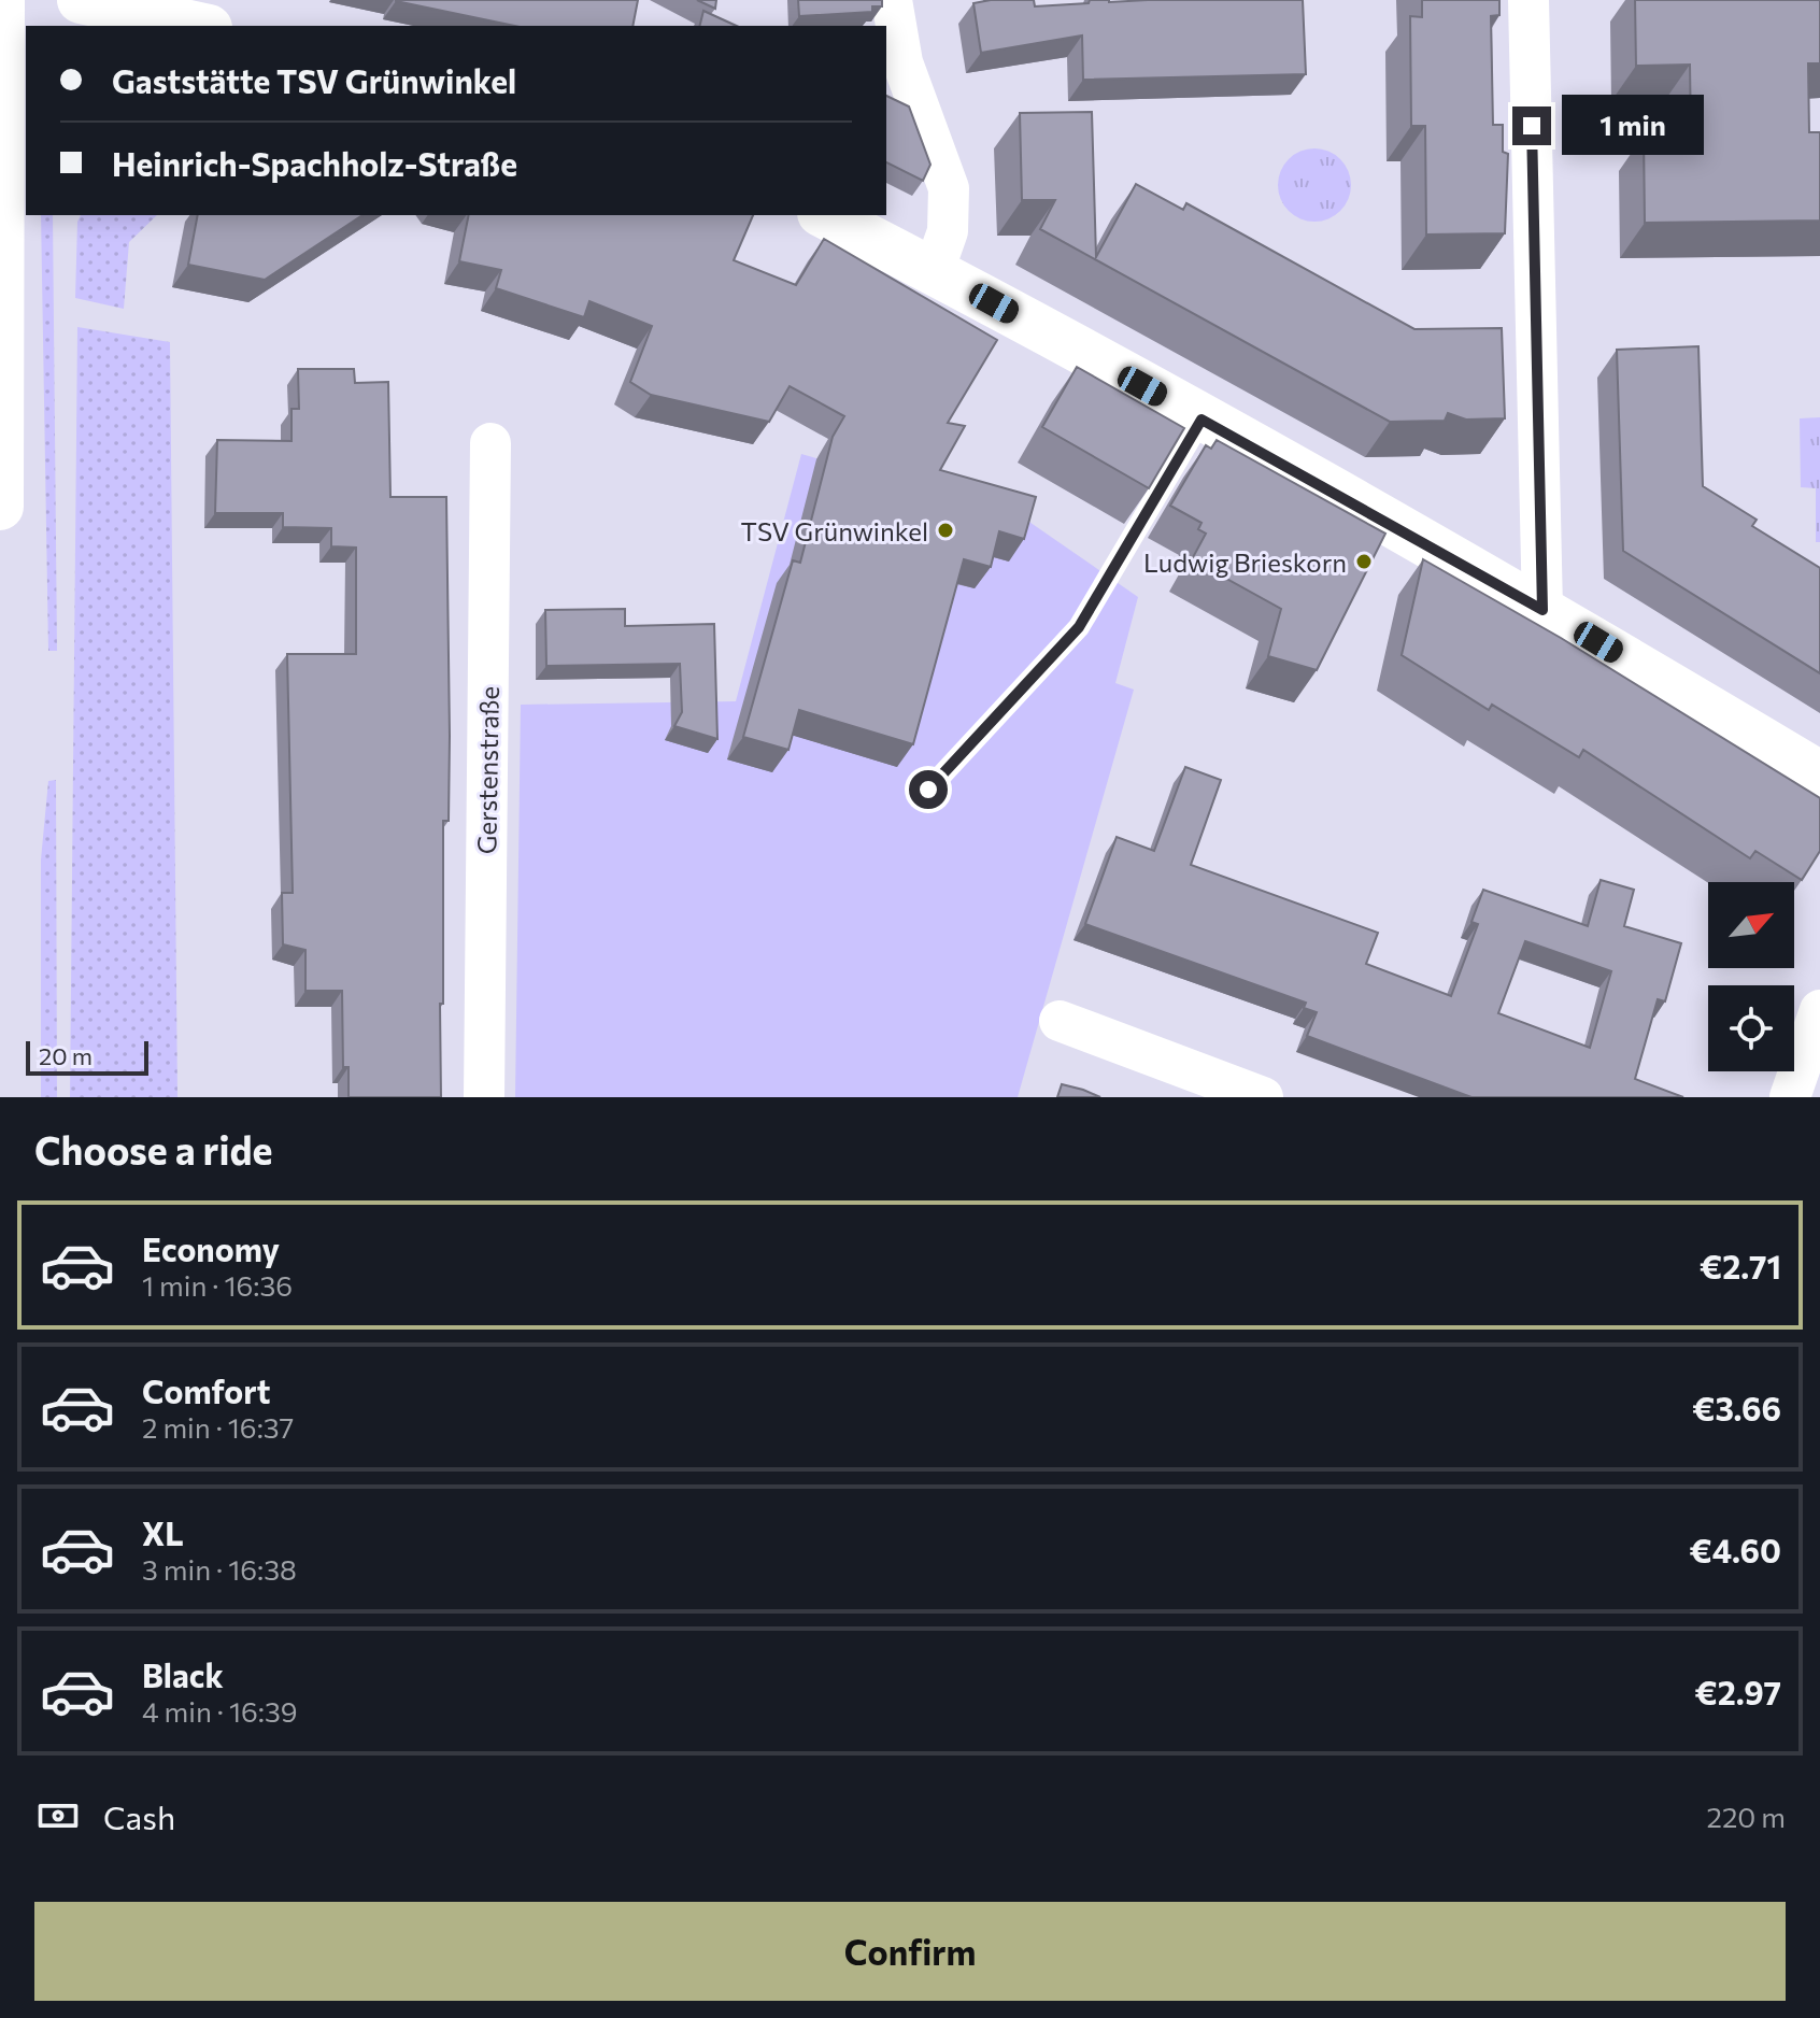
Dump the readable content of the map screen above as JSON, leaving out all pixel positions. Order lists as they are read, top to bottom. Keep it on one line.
{"streets":{"street":["Gerstenstraße"]},"places":["TSV Grünwinkel","Ludwig Brieskorn"],"scale_bar":"20 m","north":"top right","page":{"banner":["Gaststätte TSV Grünwinkel","Heinrich-Spachholz-Straße"],"bubble":"1 min","scale":"20 m","heading":"Choose a ride","list":[{"name":"Economy","note":"1 min · 16:36","value":"€2.71"},{"name":"Comfort","note":"2 min · 16:37","value":"€3.66"},{"name":"XL","note":"3 min · 16:38","value":"€4.60"},{"name":"Black","note":"4 min · 16:39","value":"€2.97"}],"pay":["Cash","220 m"],"buttons":"Confirm"}}
